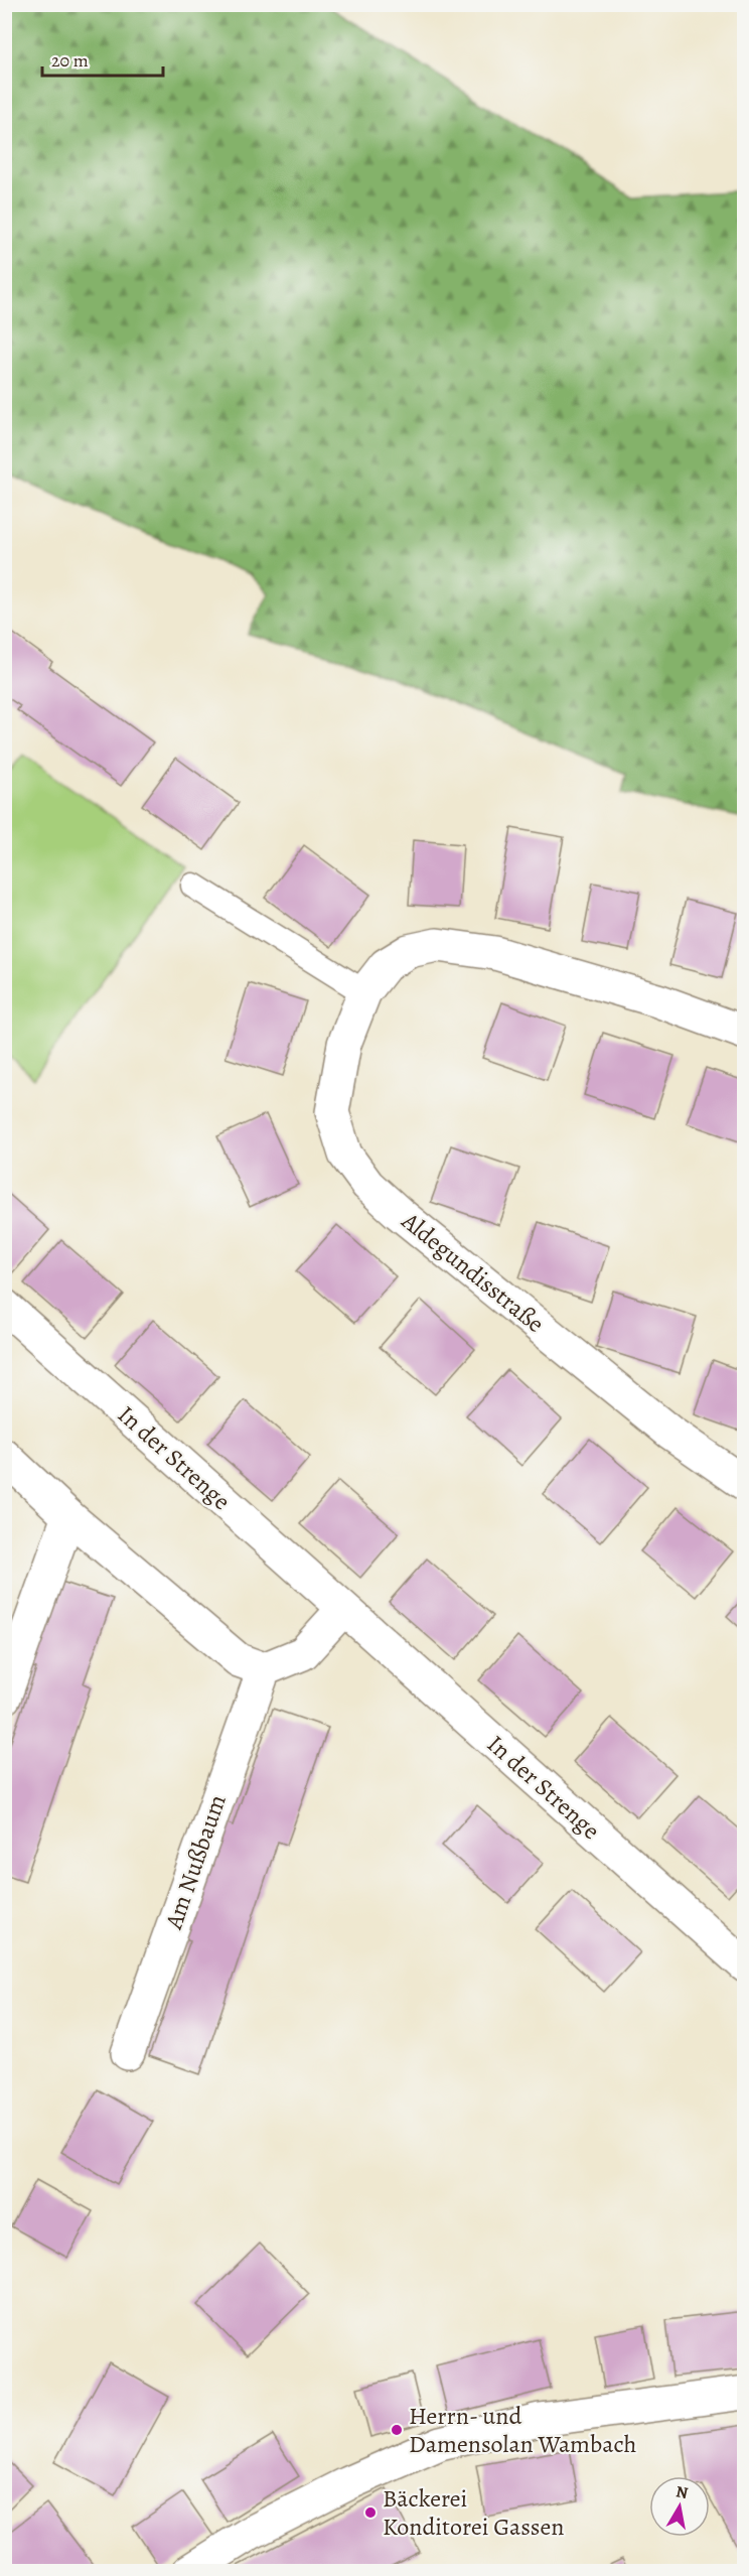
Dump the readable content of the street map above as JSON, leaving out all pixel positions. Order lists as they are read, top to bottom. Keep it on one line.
{"streets":{"street":["Aldegundisstraße","In der Strenge","Am Nußbaum"]},"places":["Herrn- und Damensolan Wambach","Bäckerei Konditorei Gassen"],"scale_bar":"20 m","north":"top"}
